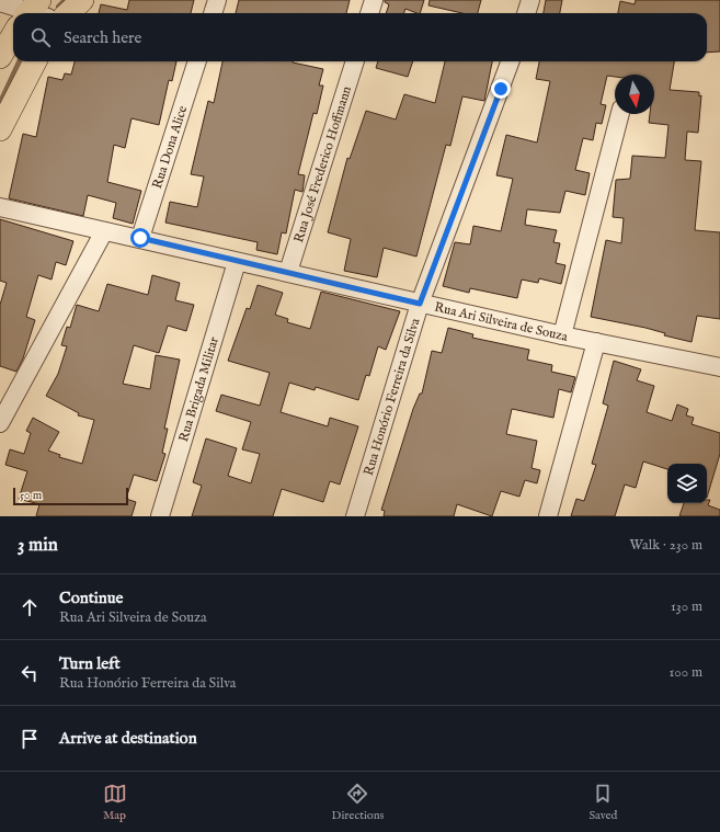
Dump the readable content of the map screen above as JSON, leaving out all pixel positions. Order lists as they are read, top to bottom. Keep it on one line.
{"streets":{"street":["Rua Dona Alice","Rua José Frederico Hoffmann","Rua Ari Silveira de Souza","Rua Brigada Militar","Rua Honório Ferreira da Silva"]},"crossings":[["Rua Dona Alice","Rua Ari Silveira de Souza"],["Rua José Frederico Hoffmann","Rua Ari Silveira de Souza"],["Rua Ari Silveira de Souza","Rua Brigada Militar"],["Rua Ari Silveira de Souza","Rua Honório Ferreira da Silva"]],"scale_bar":"50 m","north":"bottom","page":{"search":"Search here","scale":"50 m","heading":["3 min","Walk · 230 m"],"list":[["Continue","Rua Ari Silveira de Souza","130 m"],["Turn left","Rua Honório Ferreira da Silva","100 m"],"Arrive at destination"],"nav":["Map","Directions","Saved"]}}
